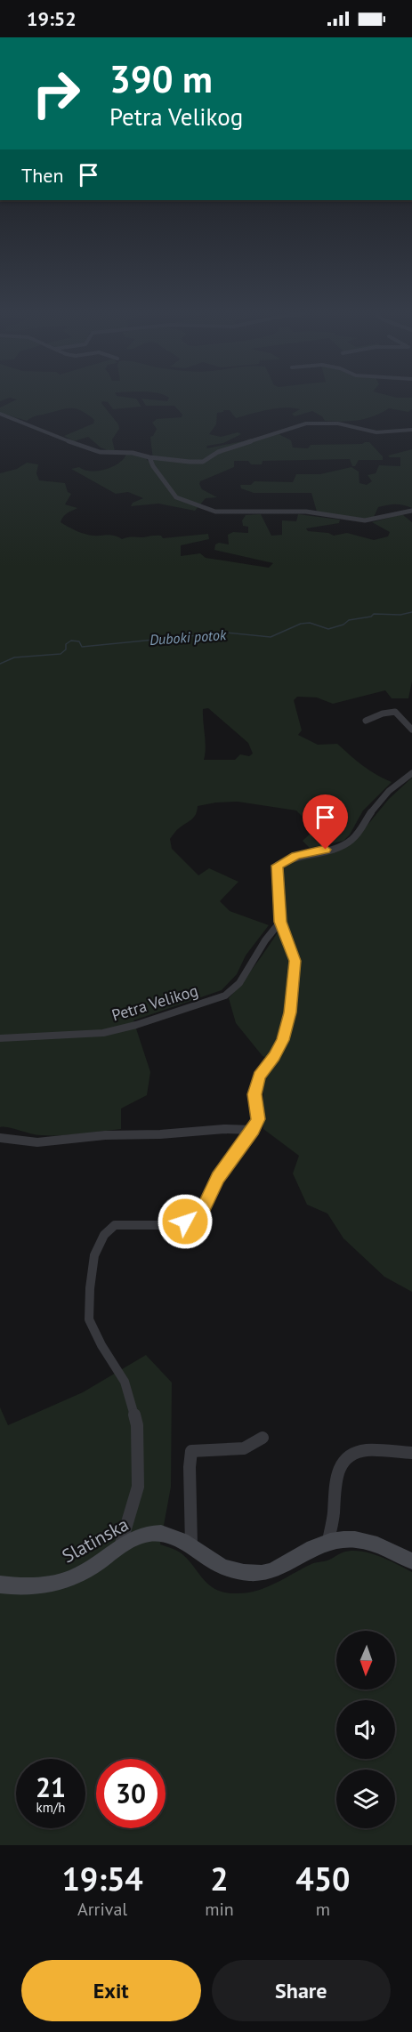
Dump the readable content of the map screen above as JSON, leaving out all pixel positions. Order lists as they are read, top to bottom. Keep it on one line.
{"streets":{"street":["Petra Velikog","Slatinska"]},"water":["Duboki potok"],"north":"bottom","page":{"status":"19:52","turn":["390 m","Petra Velikog"],"then":"Then","speed":"21 km/h","limit":"30","eta":["19:54","Arrival","2","min","450","m"],"buttons":["Exit","Share"]}}
